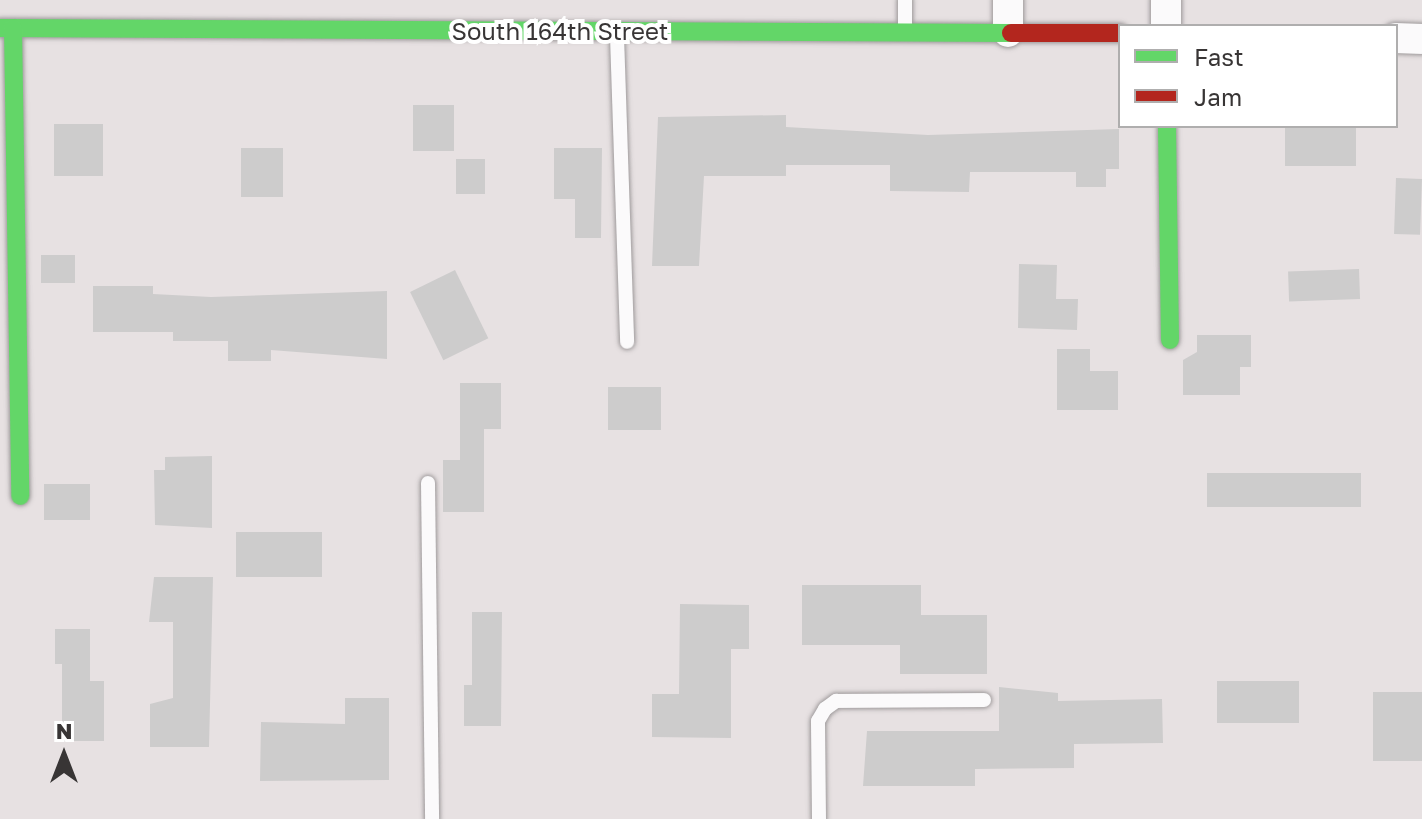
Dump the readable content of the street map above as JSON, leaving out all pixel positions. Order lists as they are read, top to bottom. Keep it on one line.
{"streets":{"street":["South 164th Street"]},"legend":["Fast","Jam"],"north":"top"}
